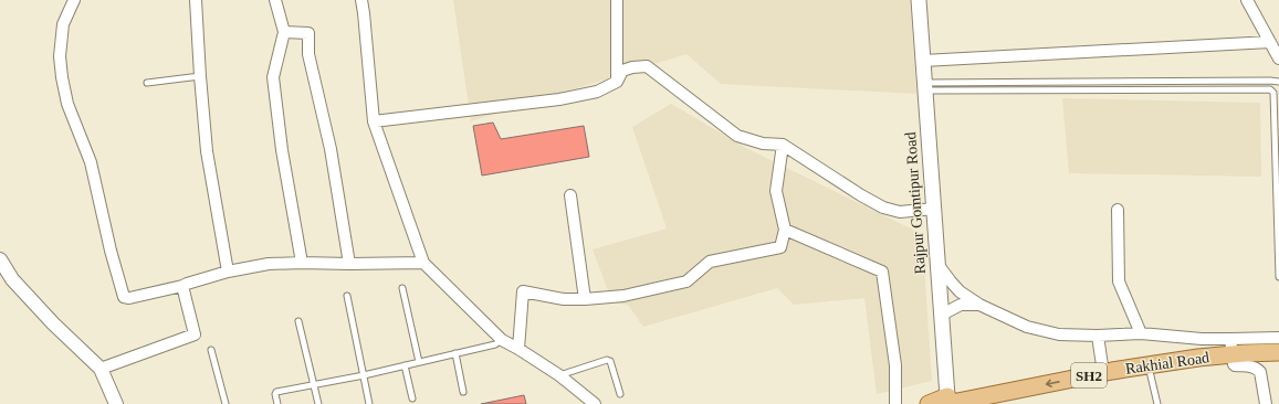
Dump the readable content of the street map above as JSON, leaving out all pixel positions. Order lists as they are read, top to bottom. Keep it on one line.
{"streets":{"main road":["Rajpur Gomtipur Road","Rakhial Road","SH2"]},"crossings":[["Rajpur Gomtipur Road","Rakhial Road"],["Rakhial Road","SH2"]],"one_way":["Rakhial Road"]}
